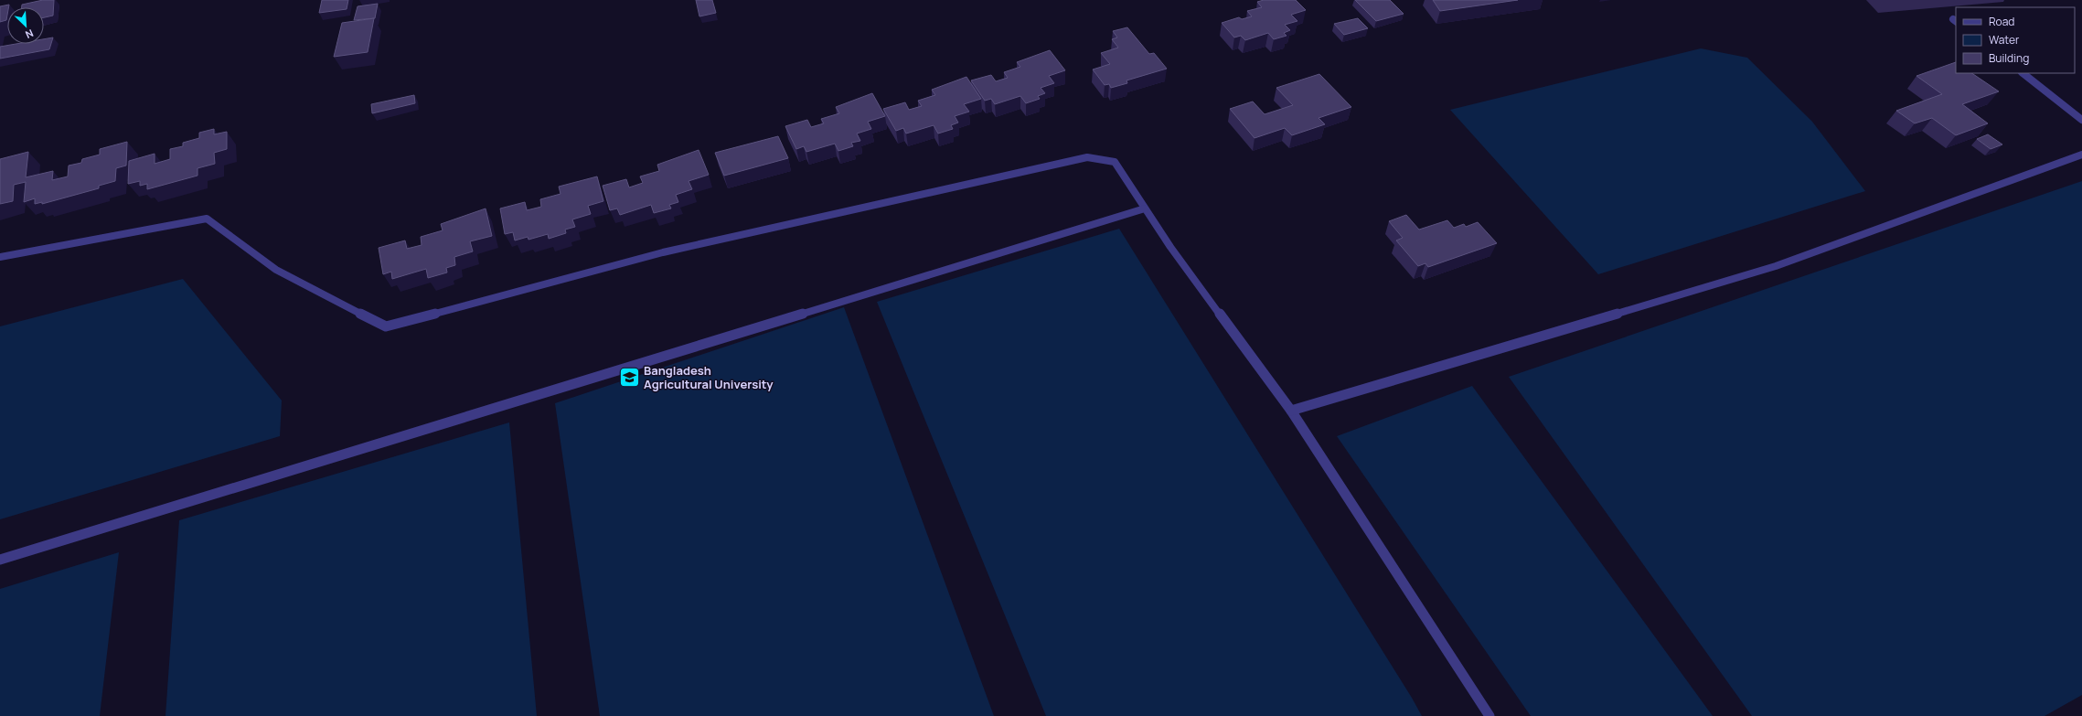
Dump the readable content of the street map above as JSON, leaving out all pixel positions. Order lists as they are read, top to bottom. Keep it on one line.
{"places":{"school or university":["Bangladesh Agricultural University"]},"legend":["Road","Water","Building"],"north":"bottom right"}
